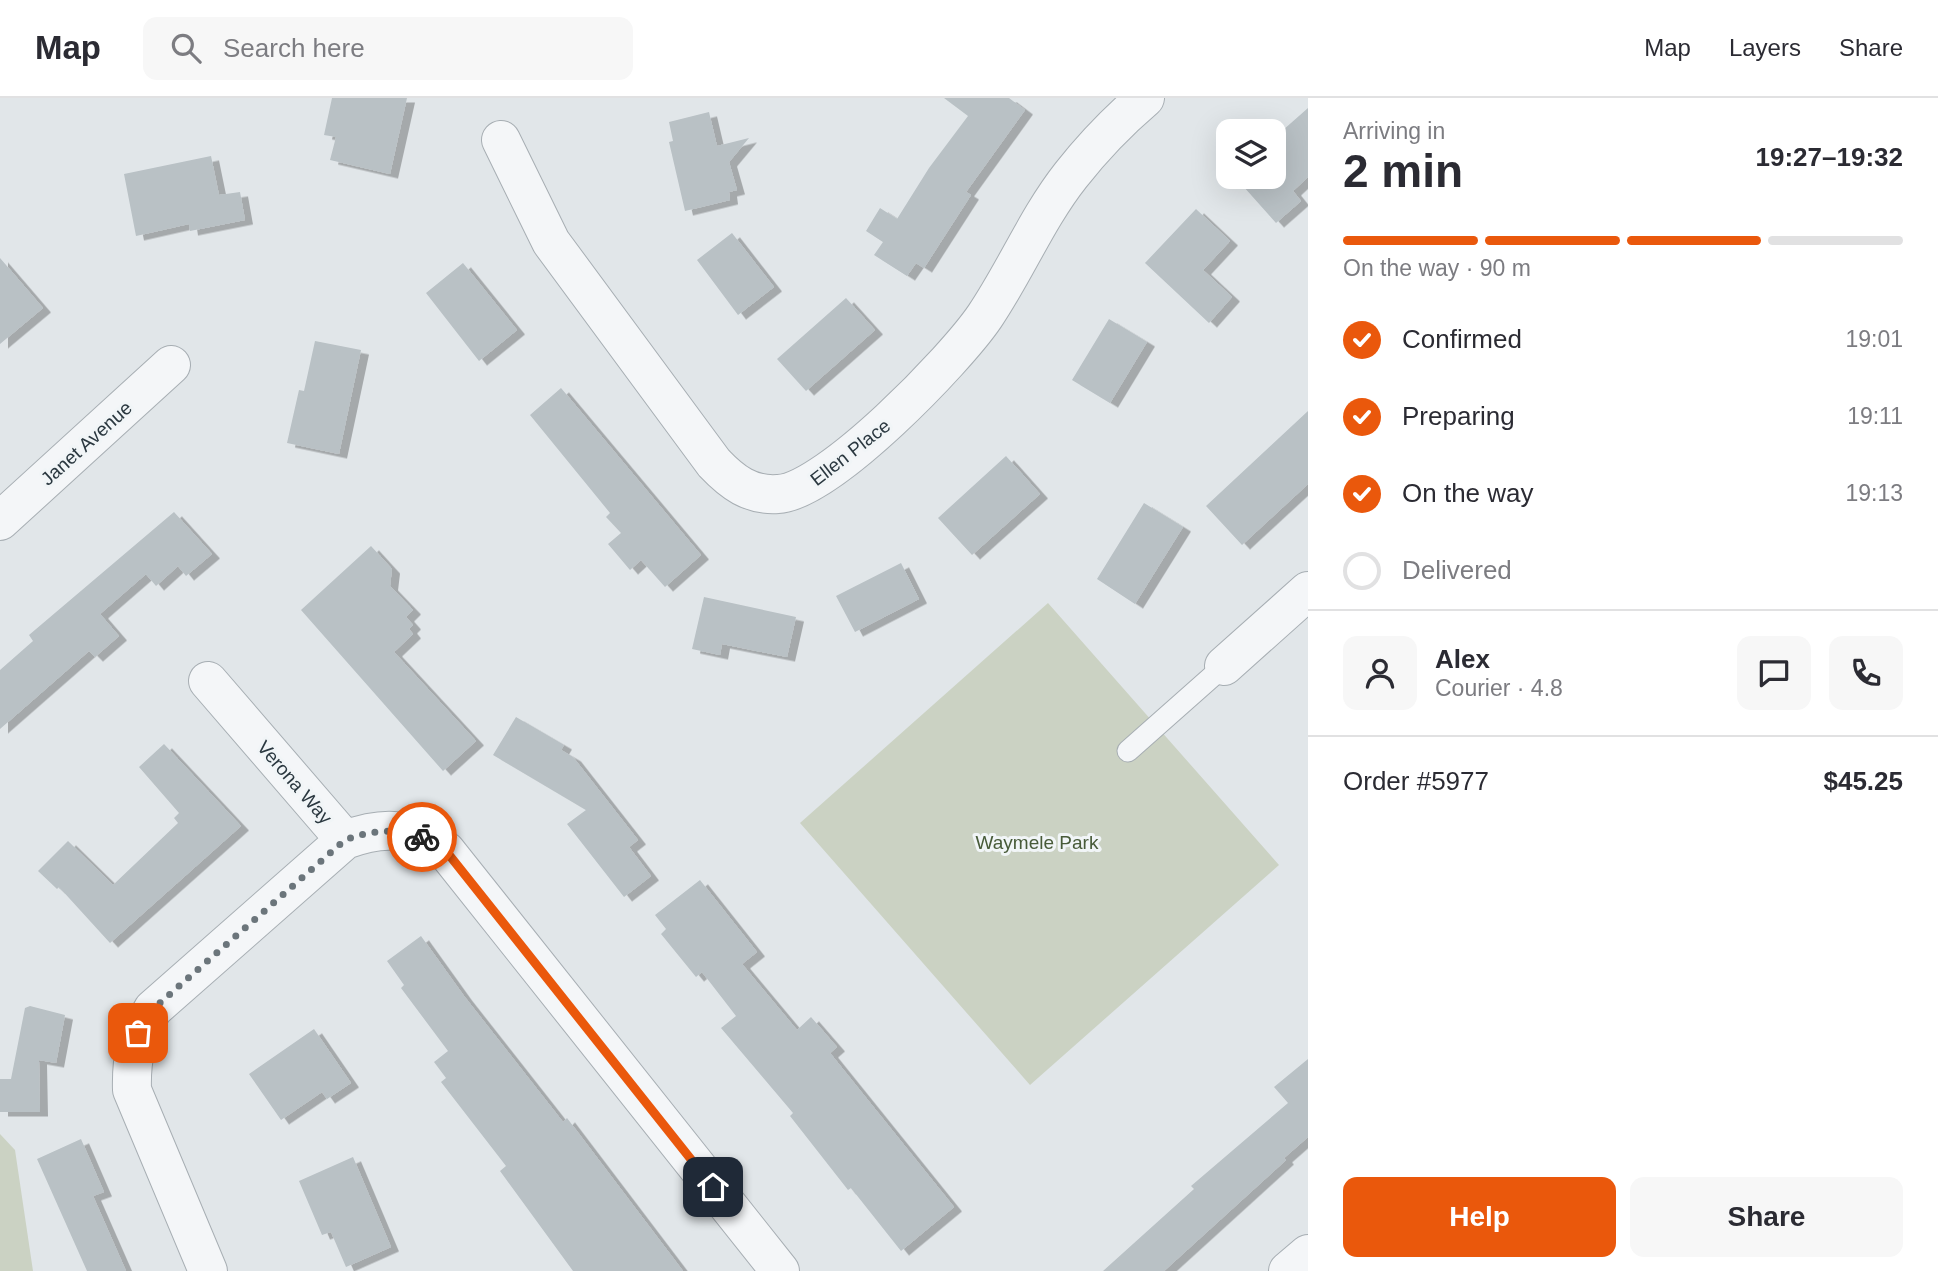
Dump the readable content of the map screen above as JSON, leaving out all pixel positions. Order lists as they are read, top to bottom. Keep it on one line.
{"streets":{"street":["Janet Avenue","Ellen Place","Verona Way"]},"parks":["Waymele Park"],"page":{"header":"Map","search":"Search here","nav":["Map","Layers","Share"],"heading":["2 min","Arriving in","19:27–19:32"],"panel":["Alex","Courier · 4.8","Order #5977","$45.25"],"bar":"On the way · 90 m","list":[["Confirmed","19:01"],["Preparing","19:11"],["On the way","19:13"],"Delivered"],"buttons":["Help","Share"]}}
